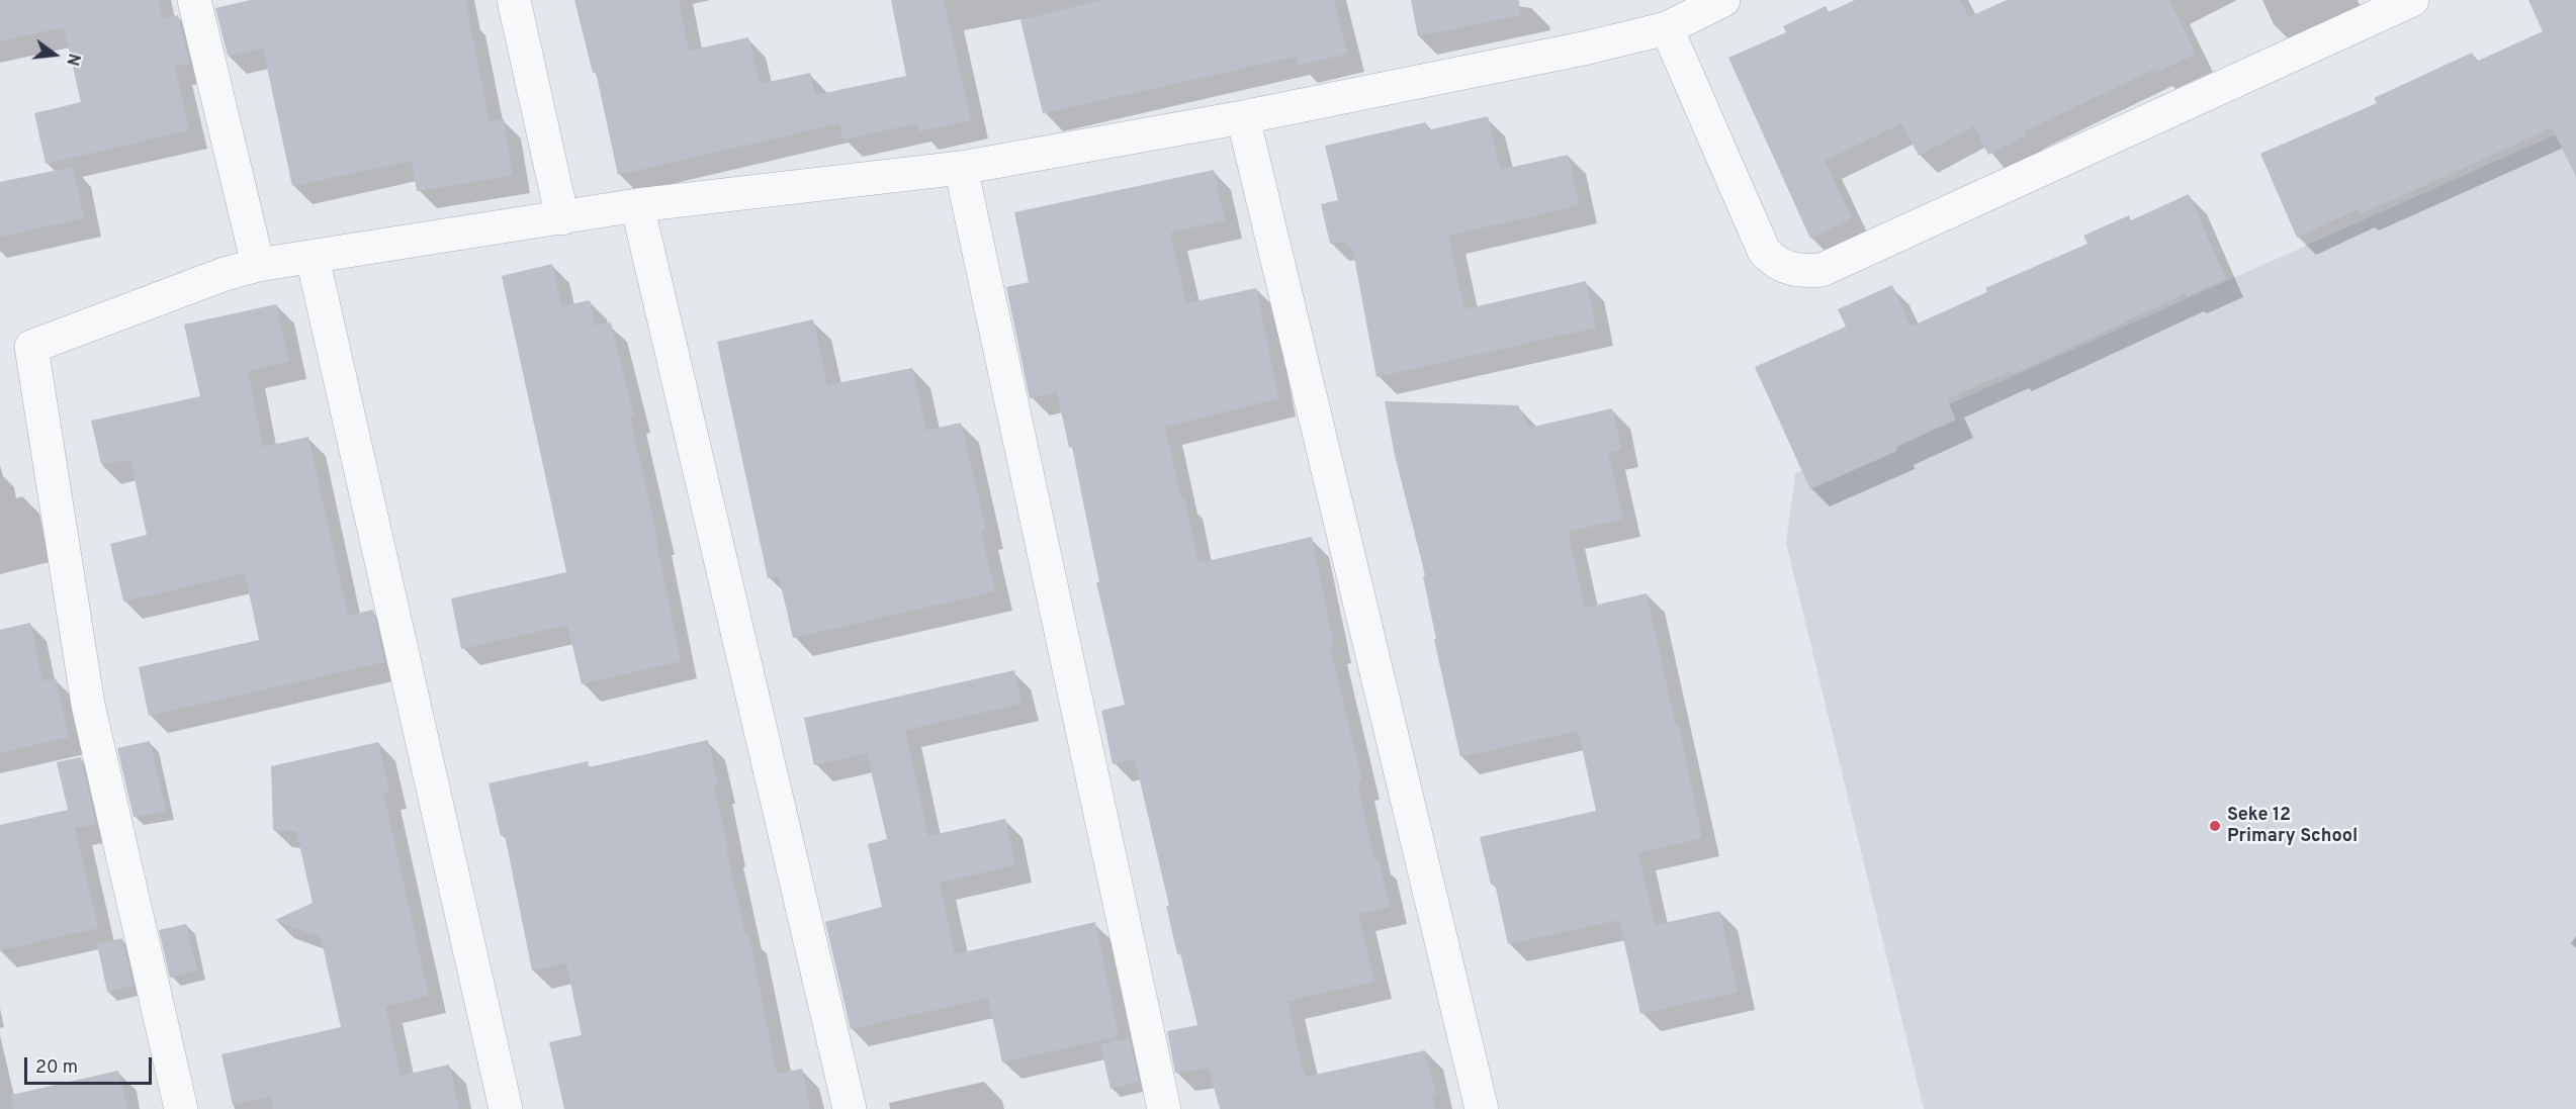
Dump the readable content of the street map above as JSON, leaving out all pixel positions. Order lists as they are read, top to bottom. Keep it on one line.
{"places":["Seke 12 Primary School"],"scale_bar":"20 m","north":"right"}
